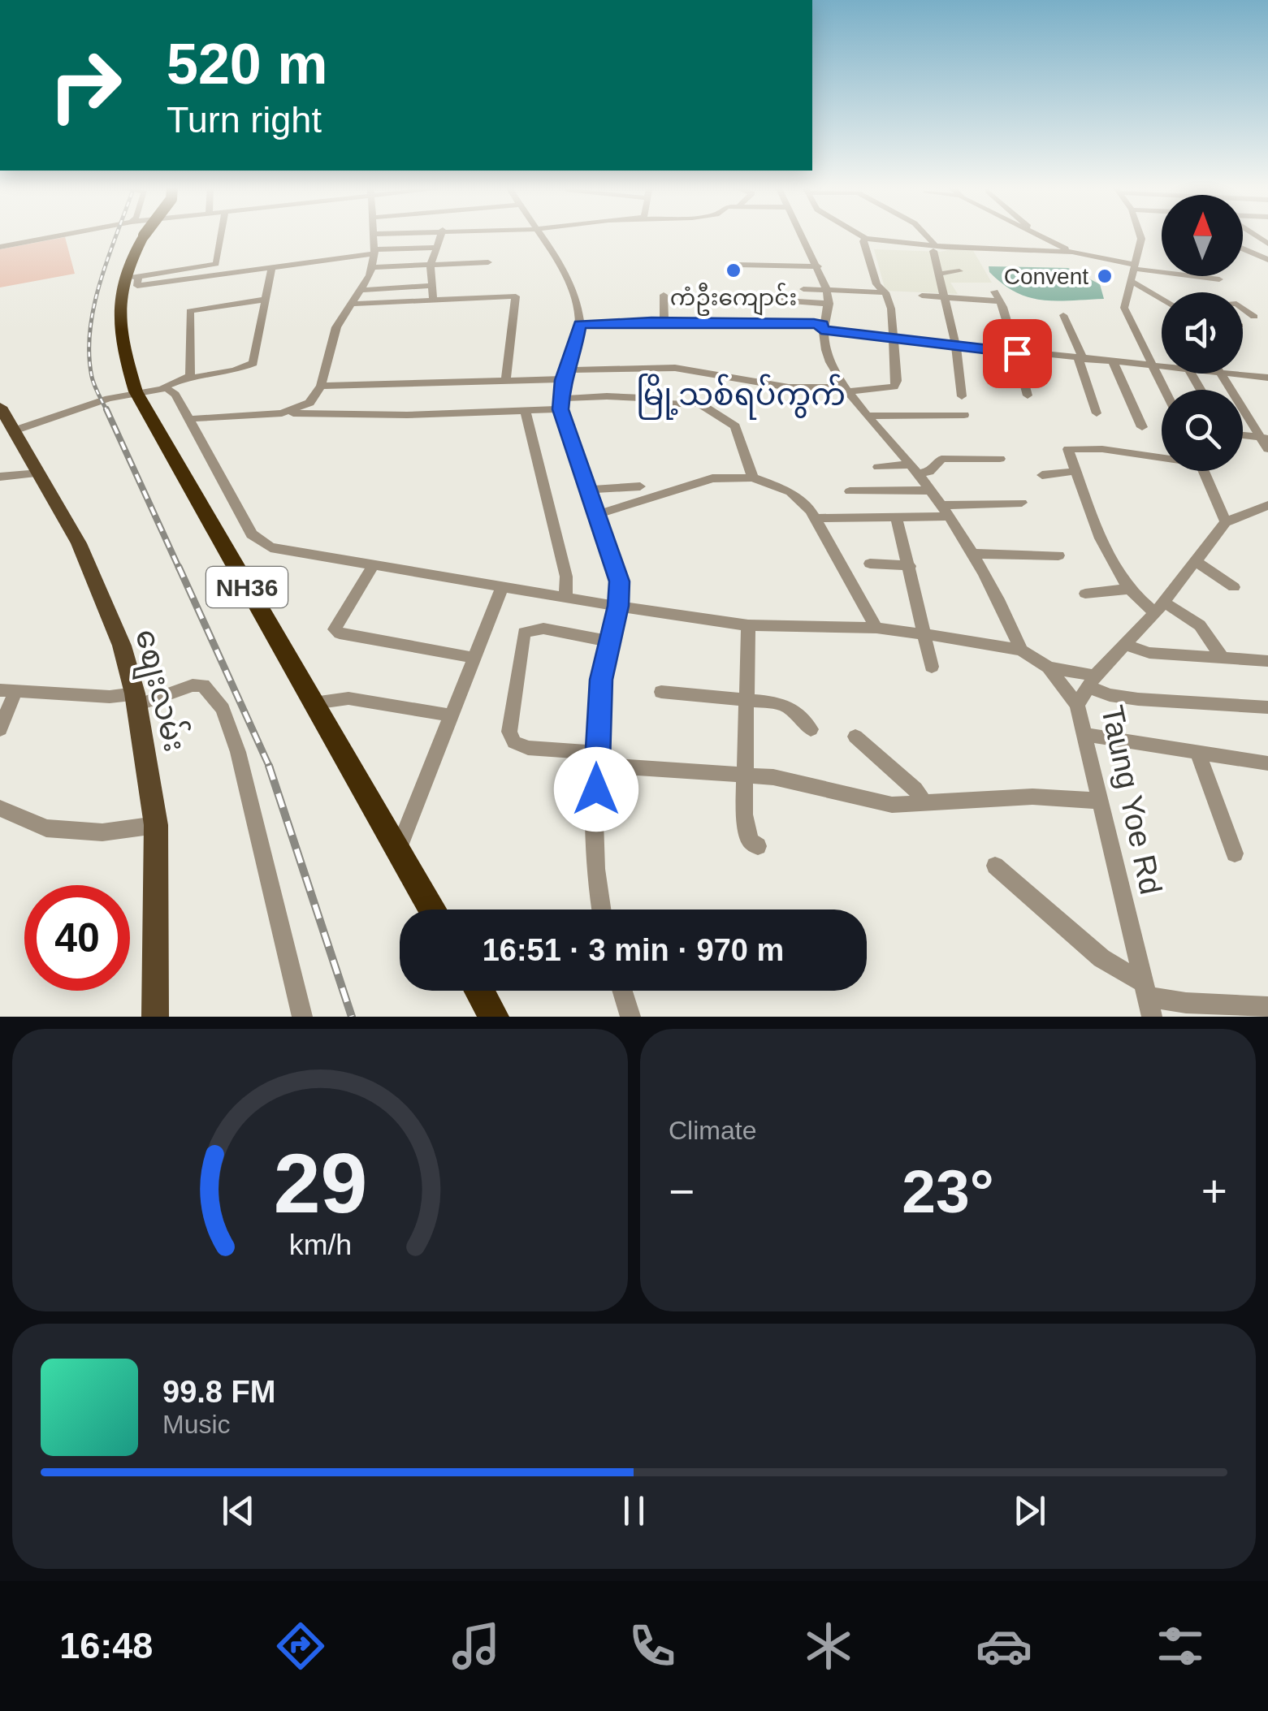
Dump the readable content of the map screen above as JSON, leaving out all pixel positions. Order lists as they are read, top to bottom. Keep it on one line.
{"streets":{"highway":["NH36"],"main road":["စျေးလမ်း"],"street":["Taung Yoe Rd"]},"districts":["မြို့သစ်ရပ်ကွက်"],"places":["ကံဦးကျောင်း","Convent"],"north":"top","page":{"turn":["520 m","Turn right"],"limit":"40","trip":"16:51 · 3 min · 970 m","tile":"Climate","heat":["−","23°","+"],"song":["99.8 FM","Music"],"tabs":"16:48","gauge":["29","km/h"]}}
